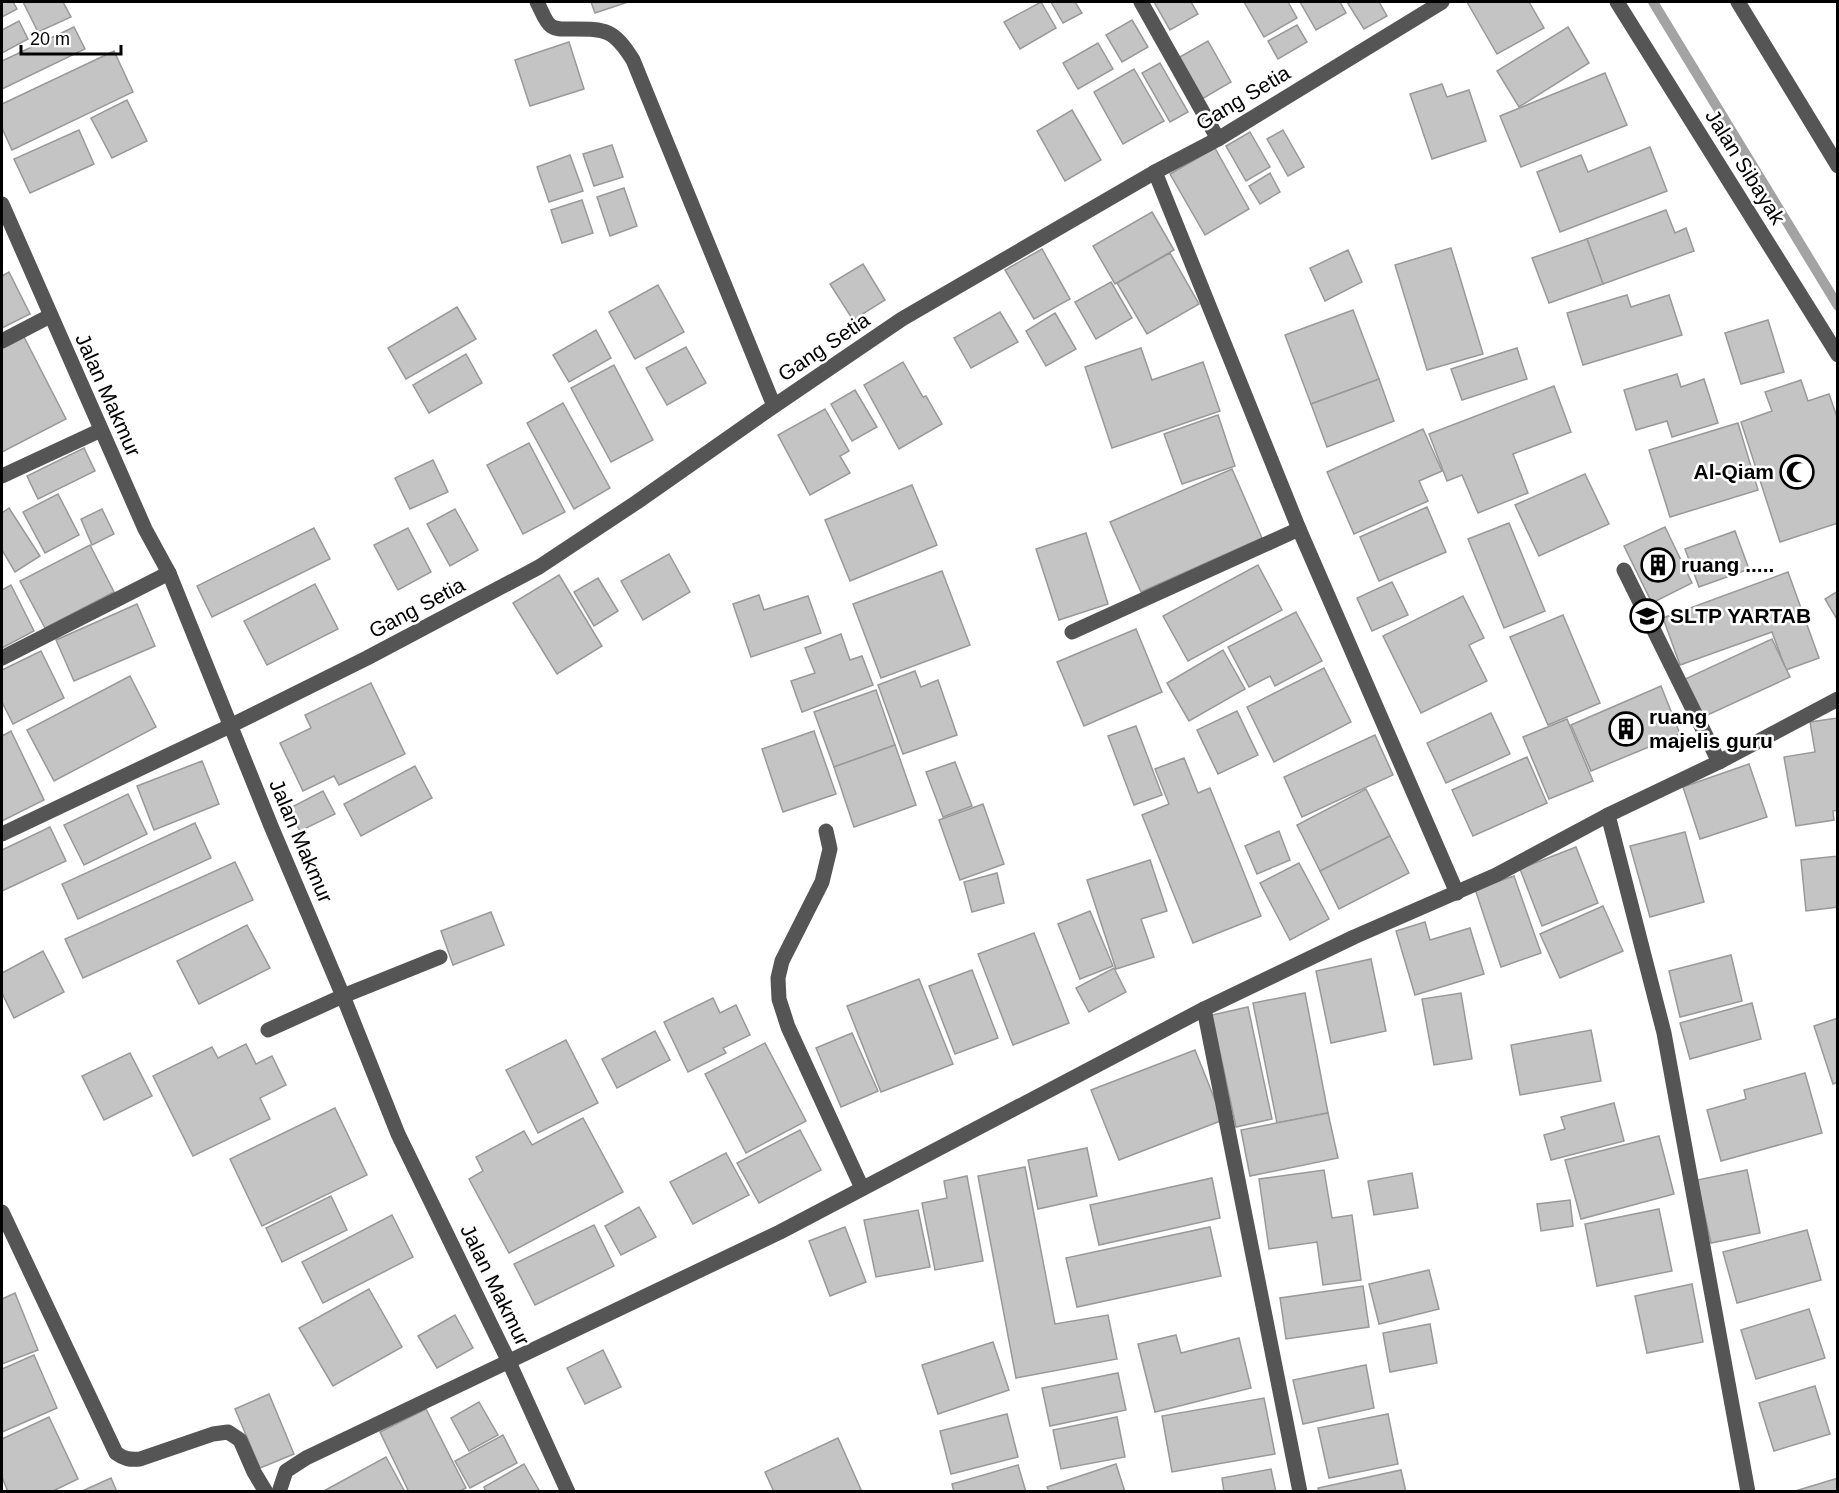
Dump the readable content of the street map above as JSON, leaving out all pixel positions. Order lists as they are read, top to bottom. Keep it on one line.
{"streets":{"street":["Gang Setia","Jalan Sibayak","Jalan Makmur"]},"crossings":[["Gang Setia","Jalan Makmur"]],"places":{"mosque":["Al-Qiam"],"building":["ruang .....","ruang majelis guru"],"school or university":["SLTP YARTAB"]},"scale_bar":"20 m"}
